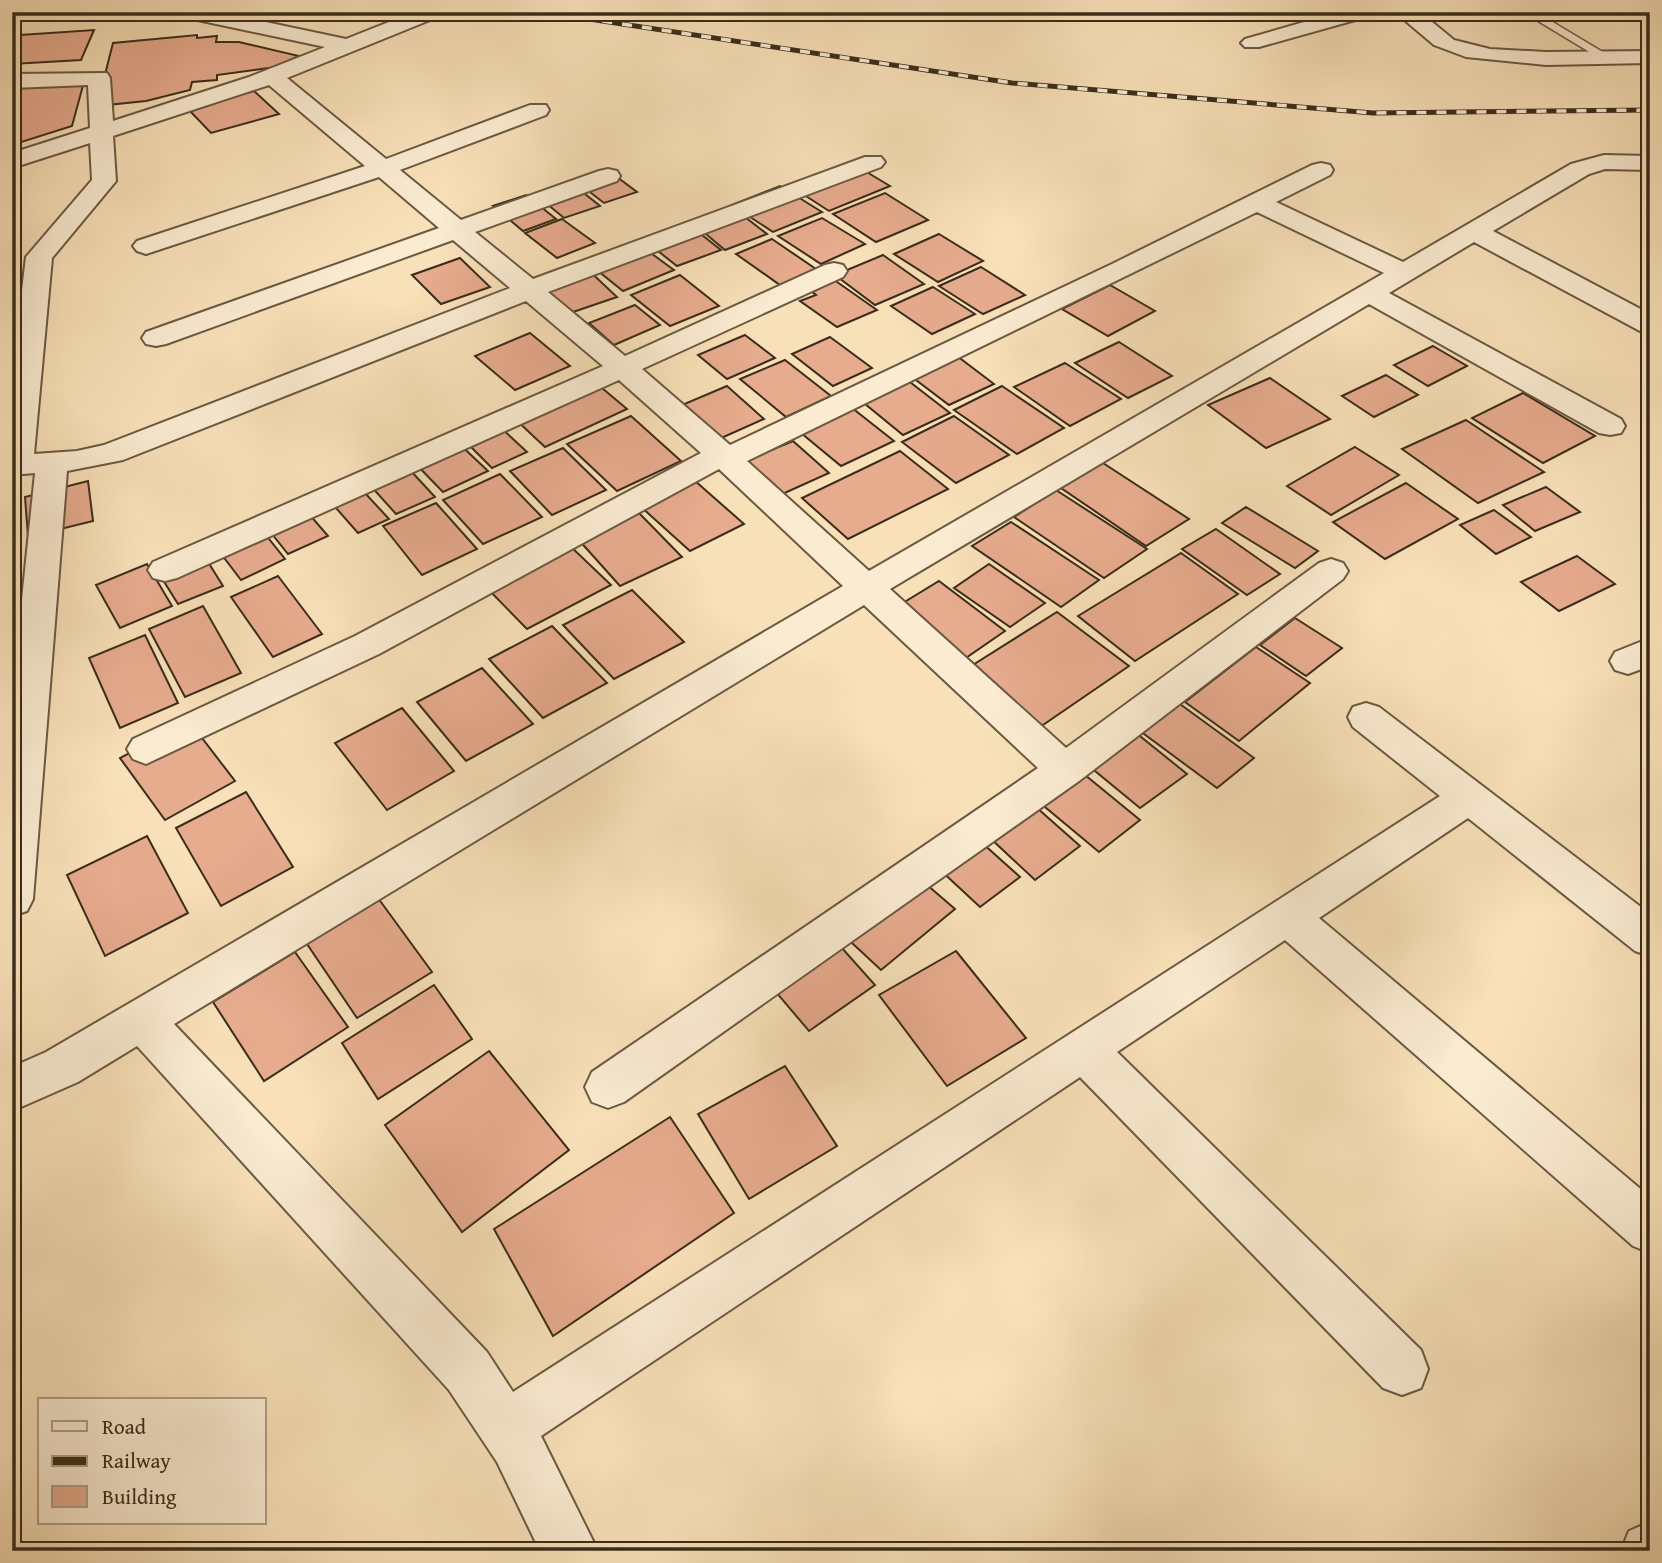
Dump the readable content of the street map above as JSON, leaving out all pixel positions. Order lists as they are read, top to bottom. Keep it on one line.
{"legend":["Road","Railway","Building"]}
